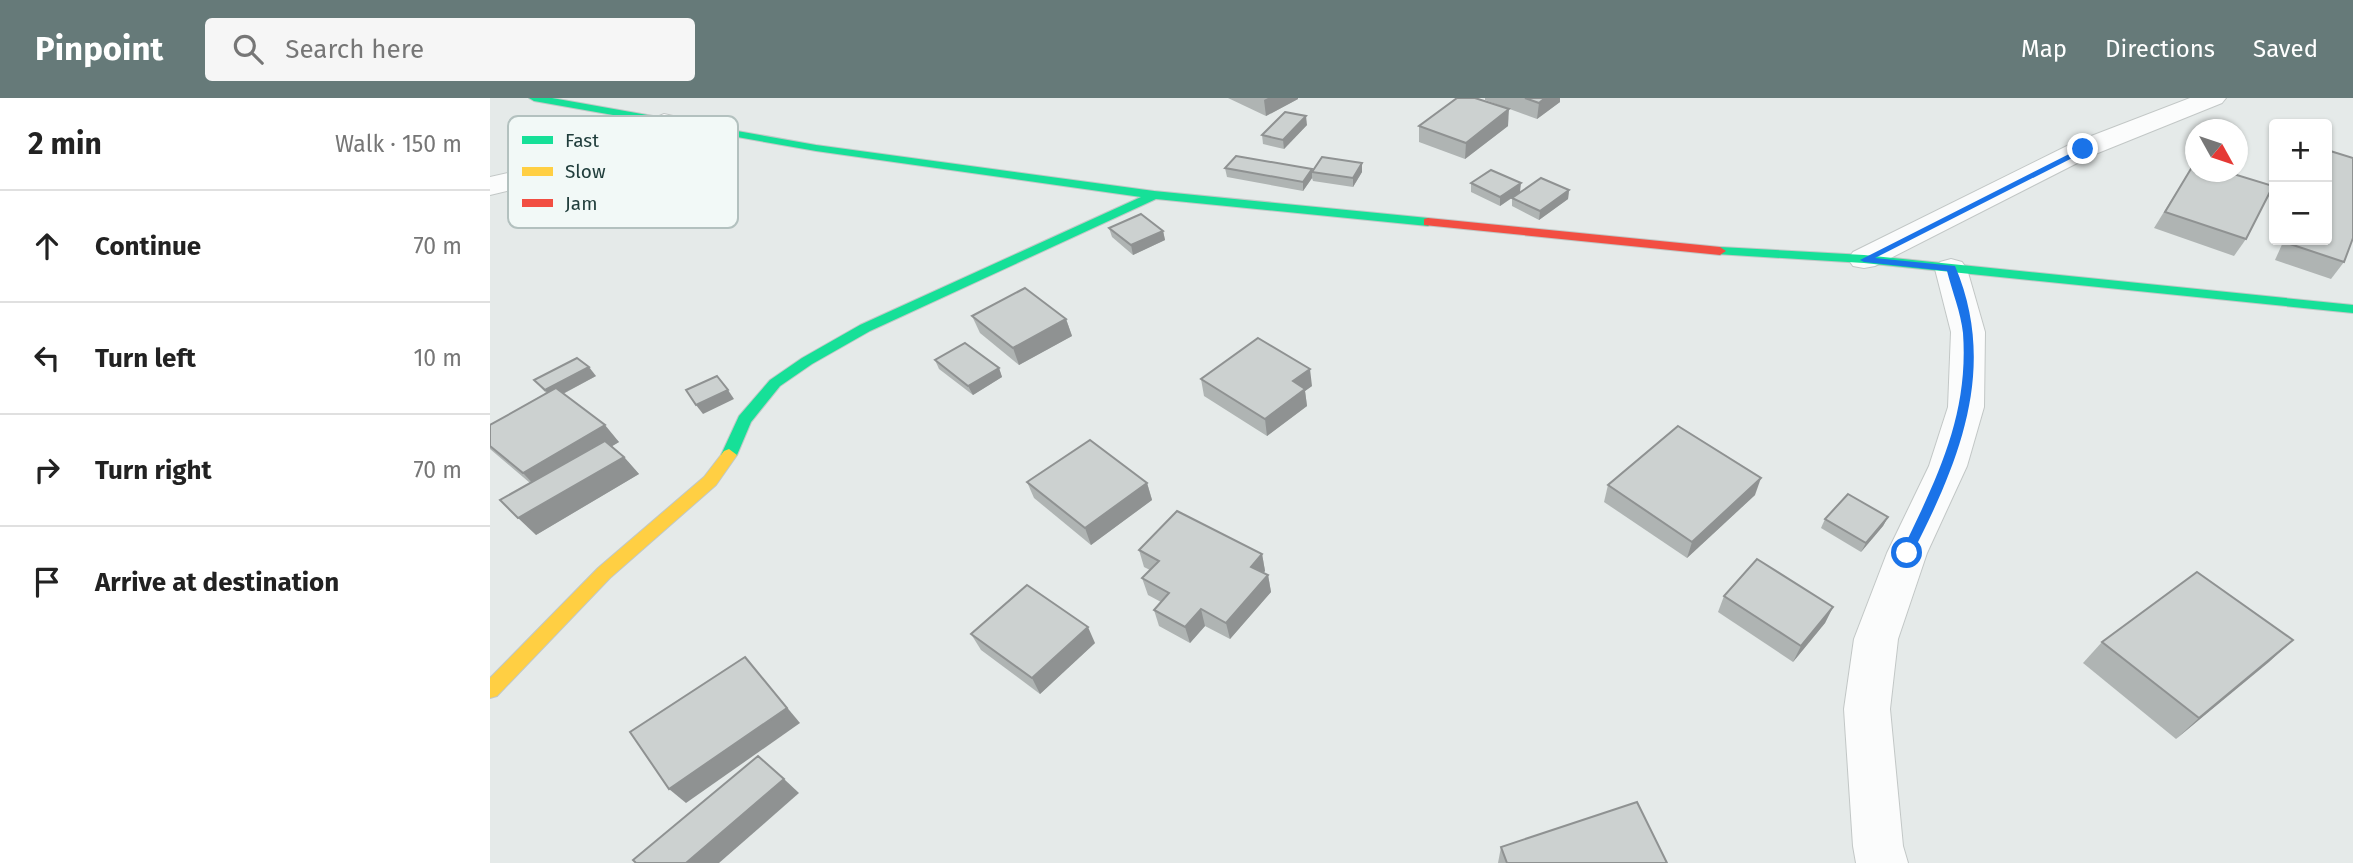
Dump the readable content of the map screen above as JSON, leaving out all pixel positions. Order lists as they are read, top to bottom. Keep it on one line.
{"legend":["Fast","Slow","Jam"],"north":"bottom right","page":{"header":"Pinpoint","search":"Search here","nav":["Map","Directions","Saved"],"heading":["2 min","Walk · 150 m"],"map_buttons":["+","−"],"list":[["Continue","70 m"],["Turn left","10 m"],["Turn right","70 m"],"Arrive at destination"]}}
